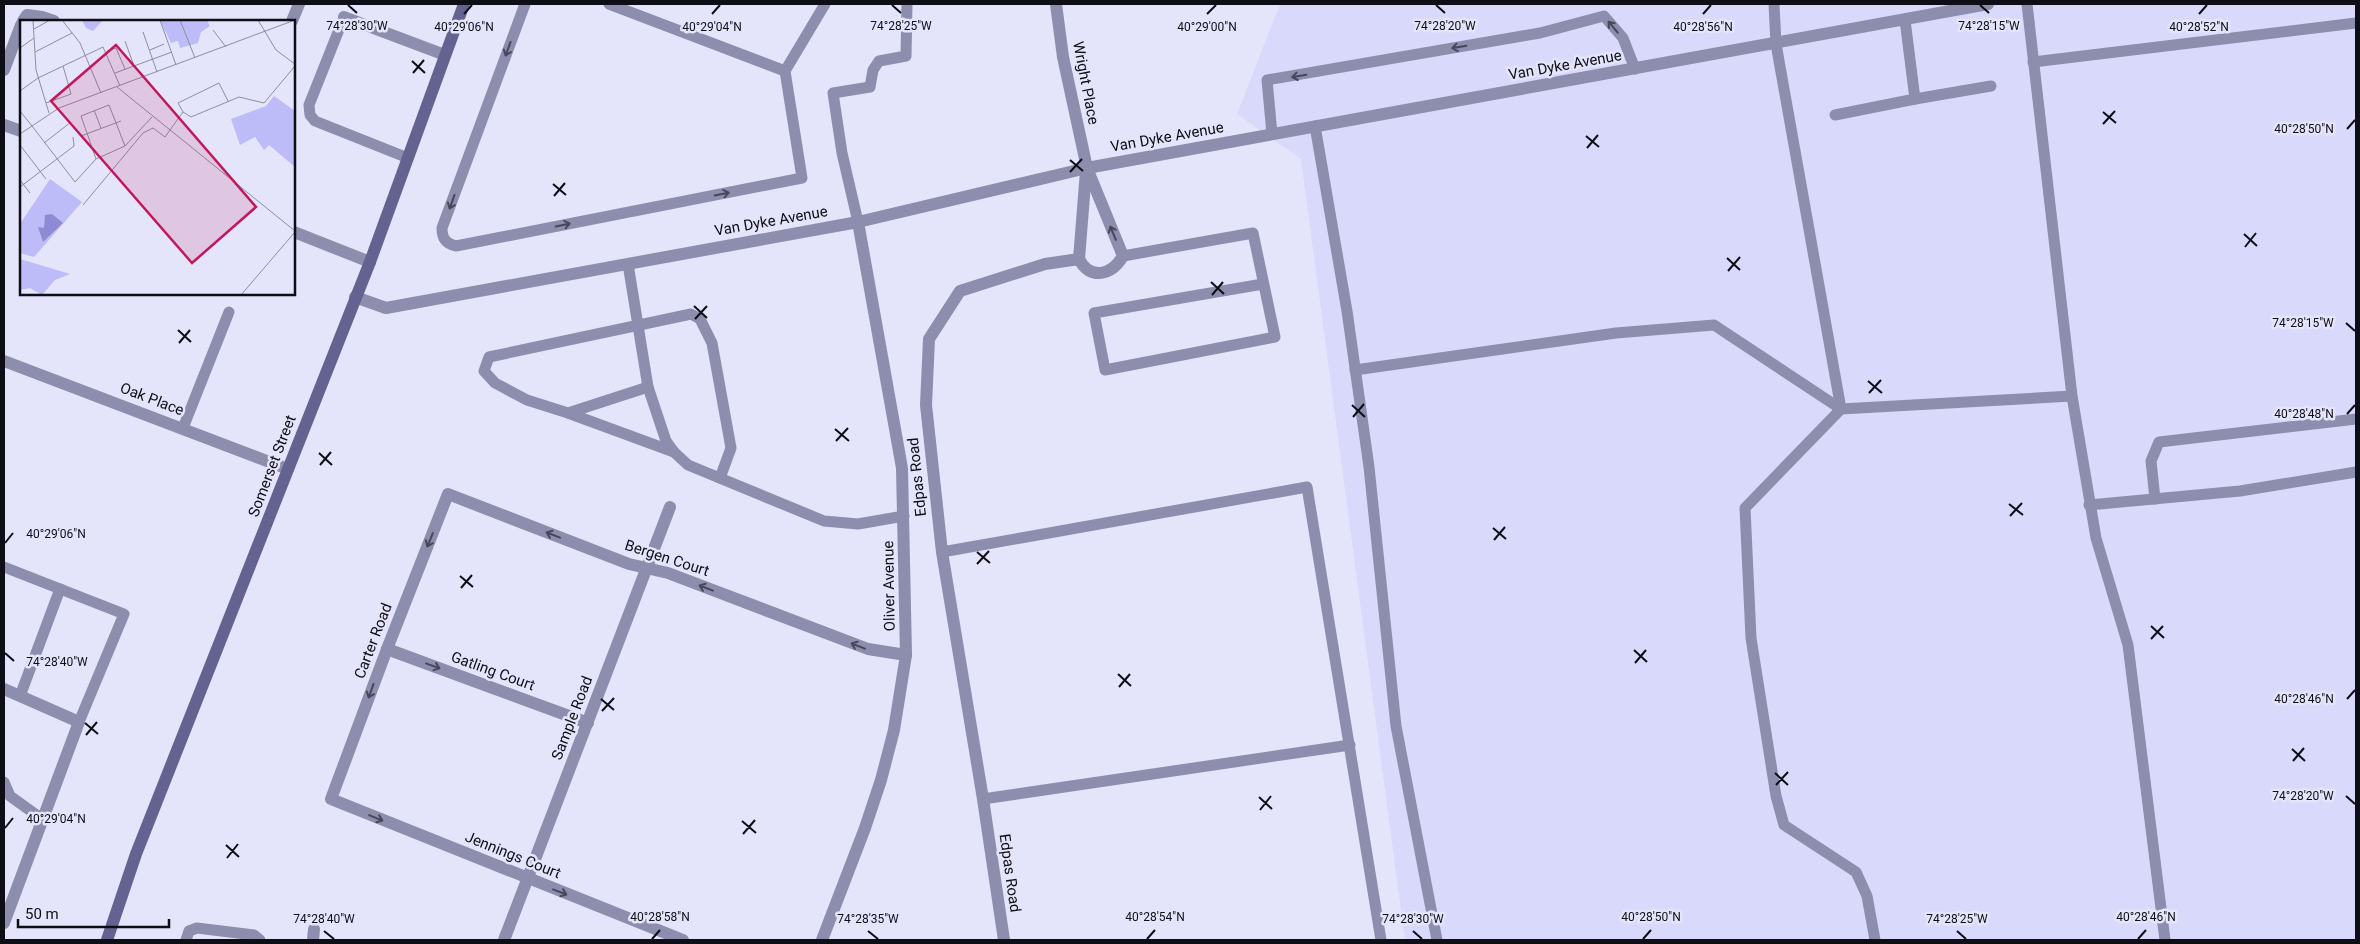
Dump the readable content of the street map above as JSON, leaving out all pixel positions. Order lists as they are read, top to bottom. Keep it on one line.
{"streets":{"main road":["Somerset Street"],"street":["Van Dyke Avenue","Wright Place","Oak Place","Edpas Road","Bergen Court","Oliver Avenue","Carter Road","Gatling Court","Sample Road","Jennings Court"]},"crossings":[["Van Dyke Avenue","Wright Place"],["Van Dyke Avenue","Somerset Street"],["Van Dyke Avenue","Oliver Avenue"],["Oak Place","Somerset Street"],["Bergen Court","Oliver Avenue"],["Bergen Court","Carter Road"],["Bergen Court","Sample Road"],["Carter Road","Gatling Court"],["Carter Road","Jennings Court"],["Gatling Court","Sample Road"],["Sample Road","Jennings Court"]],"one_way":["Bergen Court","Carter Road","Gatling Court","Jennings Court"],"scale_bar":"50 m","coordinates":["74°28'30\"W","74°28'25\"W","74°28'20\"W","74°28'15\"W","40°29'06\"N","40°29'04\"N","40°29'00\"N","40°28'56\"N","40°28'52\"N","40°28'50\"N","40°28'48\"N","74°28'40\"W","40°28'46\"N","40°28'58\"N","40°28'54\"N","74°28'35\"W"]}
